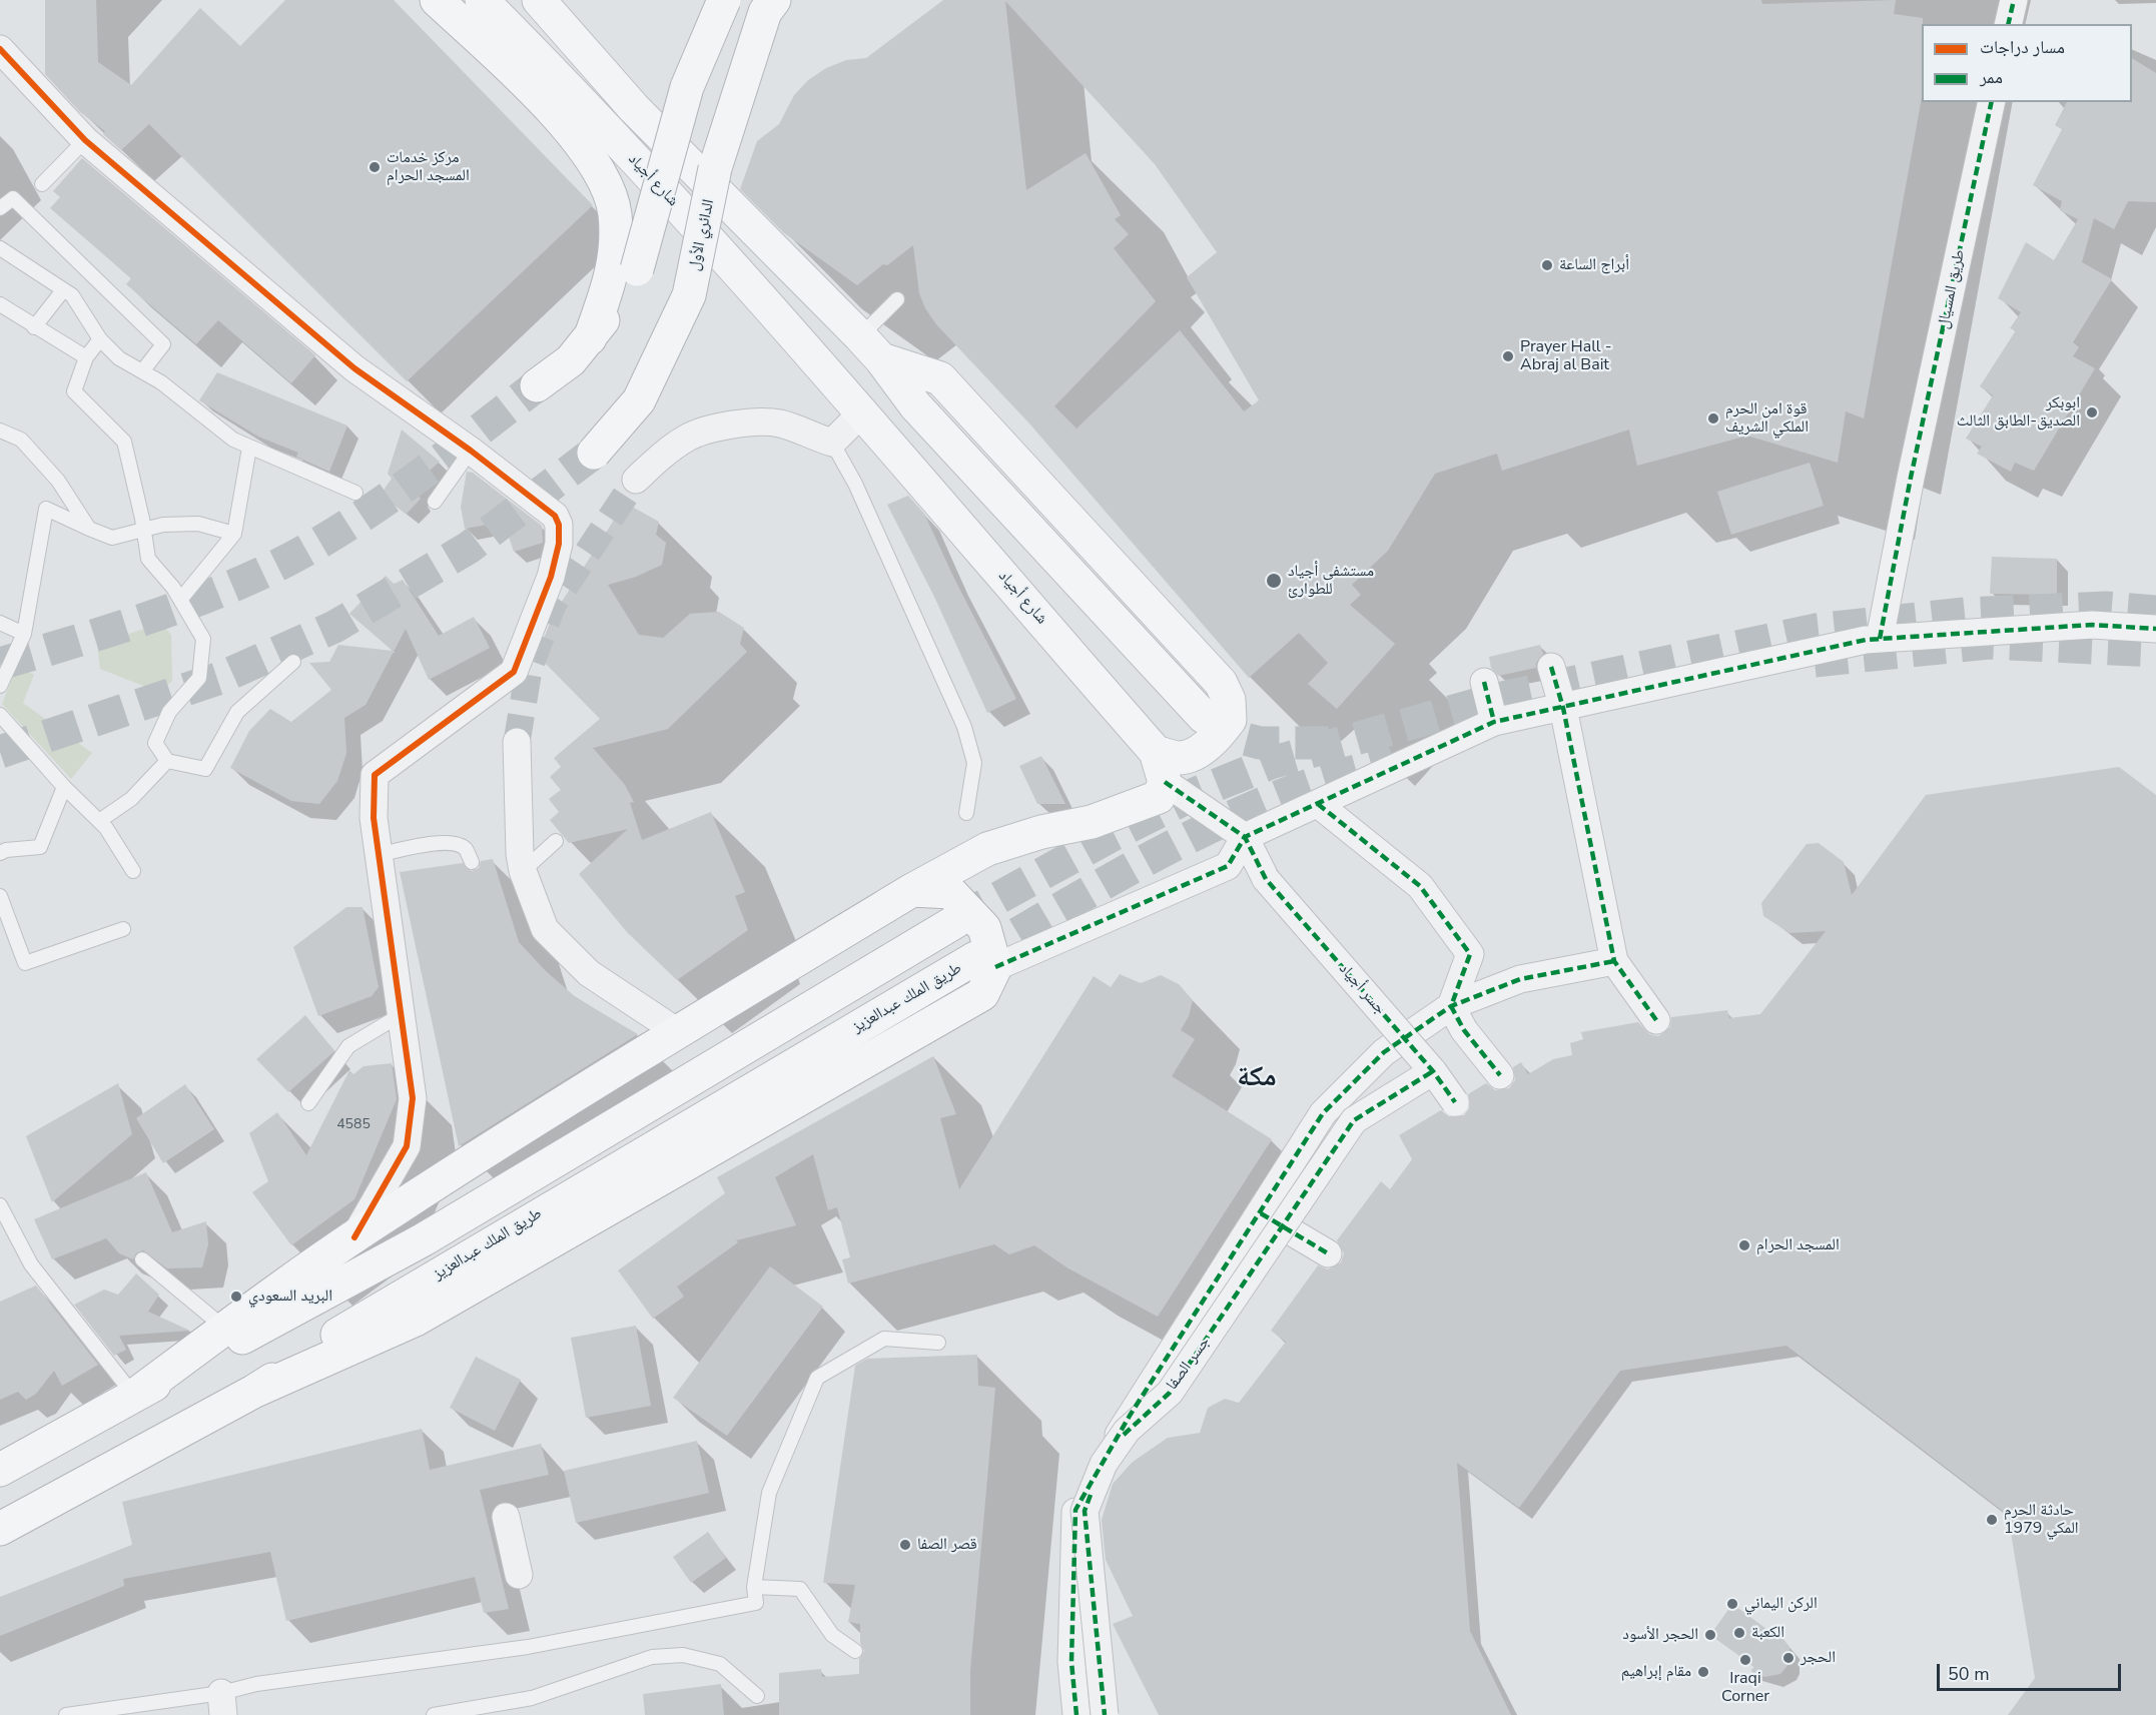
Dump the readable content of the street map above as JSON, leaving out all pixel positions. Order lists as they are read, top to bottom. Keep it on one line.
{"streets":{"main road":["شارع أجياد","الدائري الأول","طريق الملك عبدالعزيز"],"street":["طريق المسيال","جسر أجياد","جسر الصفا"]},"crossings":[["جسر أجياد","جسر الصفا"]],"districts":["مكة"],"places":["مركز خدمات المسجد الحرام","أبراج الساعة","Prayer Hall - Abraj al Bait","ابوبكر الصديق-الطابق الثالث","قوة امن الحرم الملكي الشريف","مستشفى أجياد للطوارئ","المسجد الحرام","البريد السعودي","حادثة الحرم المكي 1979","قصر الصفا","الركن اليماني","الكعبة","الحجر الأسود","الحجر","Iraqi Corner","مقام إبراهيم"],"house_numbers":["4585"],"legend":["مسار دراجات","ممر"],"scale_bar":"50 m"}
